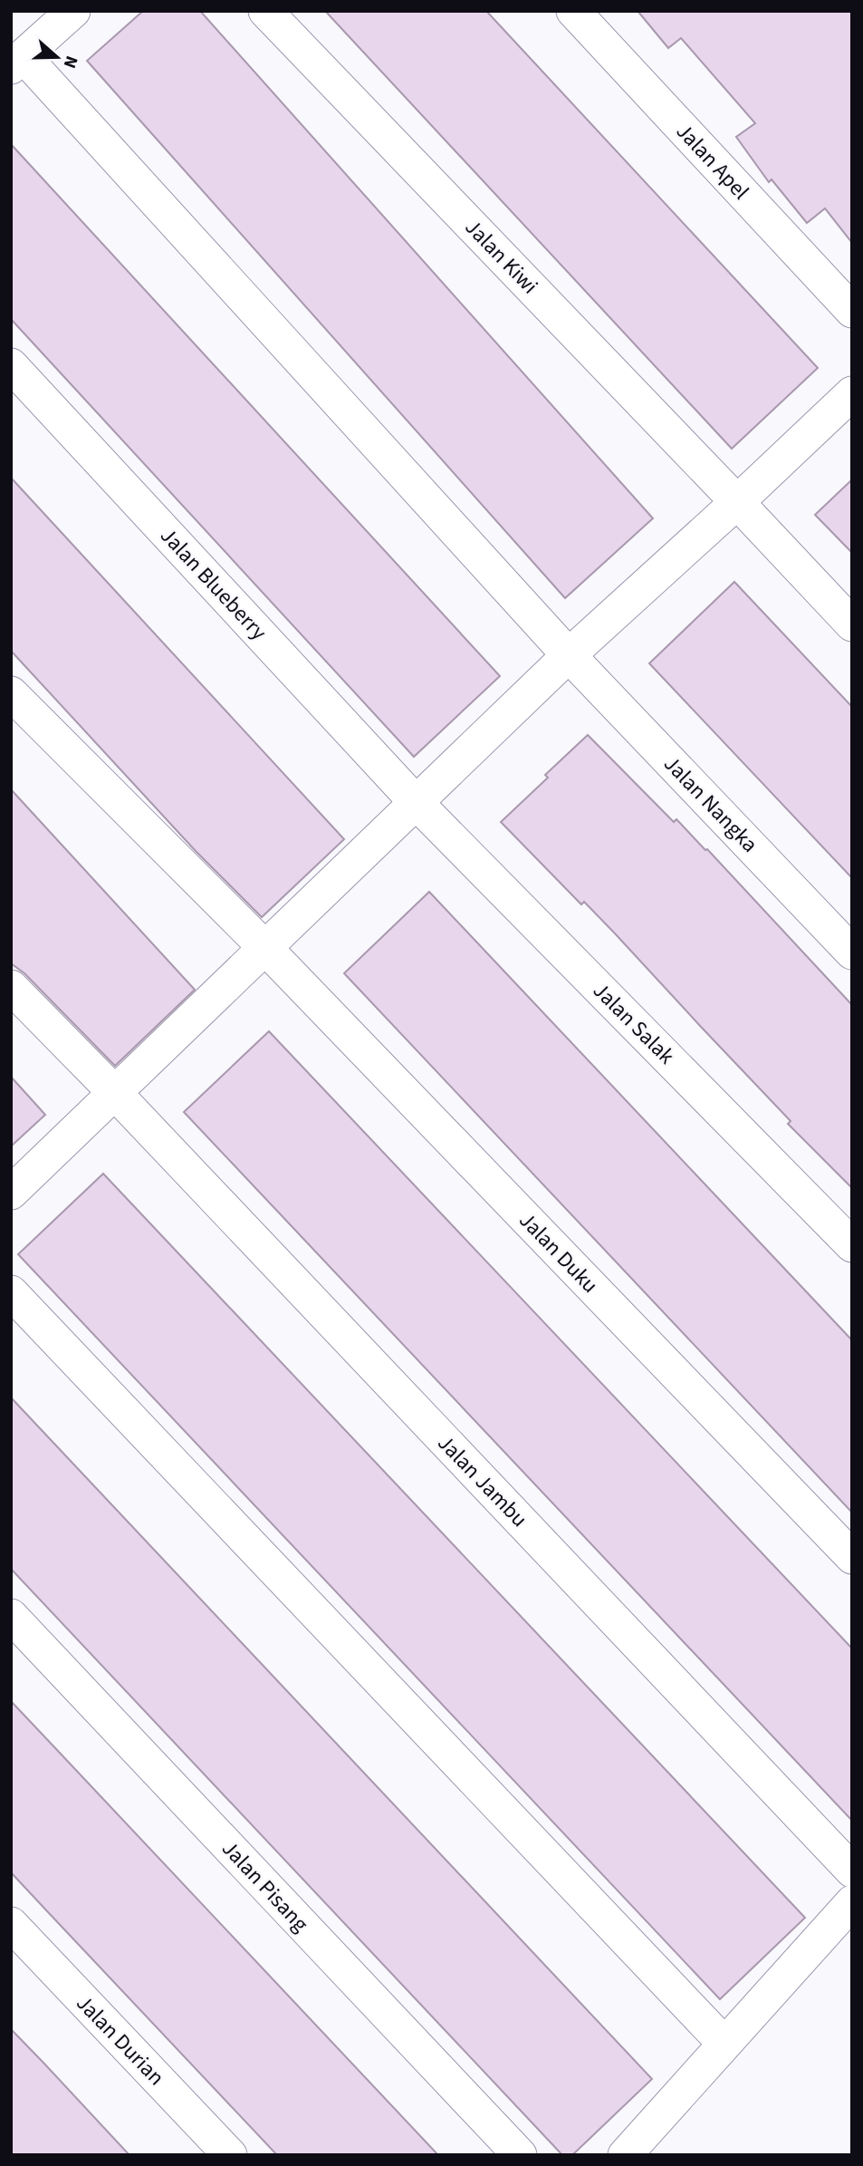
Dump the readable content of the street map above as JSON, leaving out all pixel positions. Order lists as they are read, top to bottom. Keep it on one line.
{"streets":{"street":["Jalan Apel","Jalan Kiwi","Jalan Blueberry","Jalan Nangka","Jalan Salak","Jalan Duku","Jalan Jambu","Jalan Pisang","Jalan Durian"]},"crossings":[["Jalan Blueberry","Jalan Salak"]],"north":"right"}
